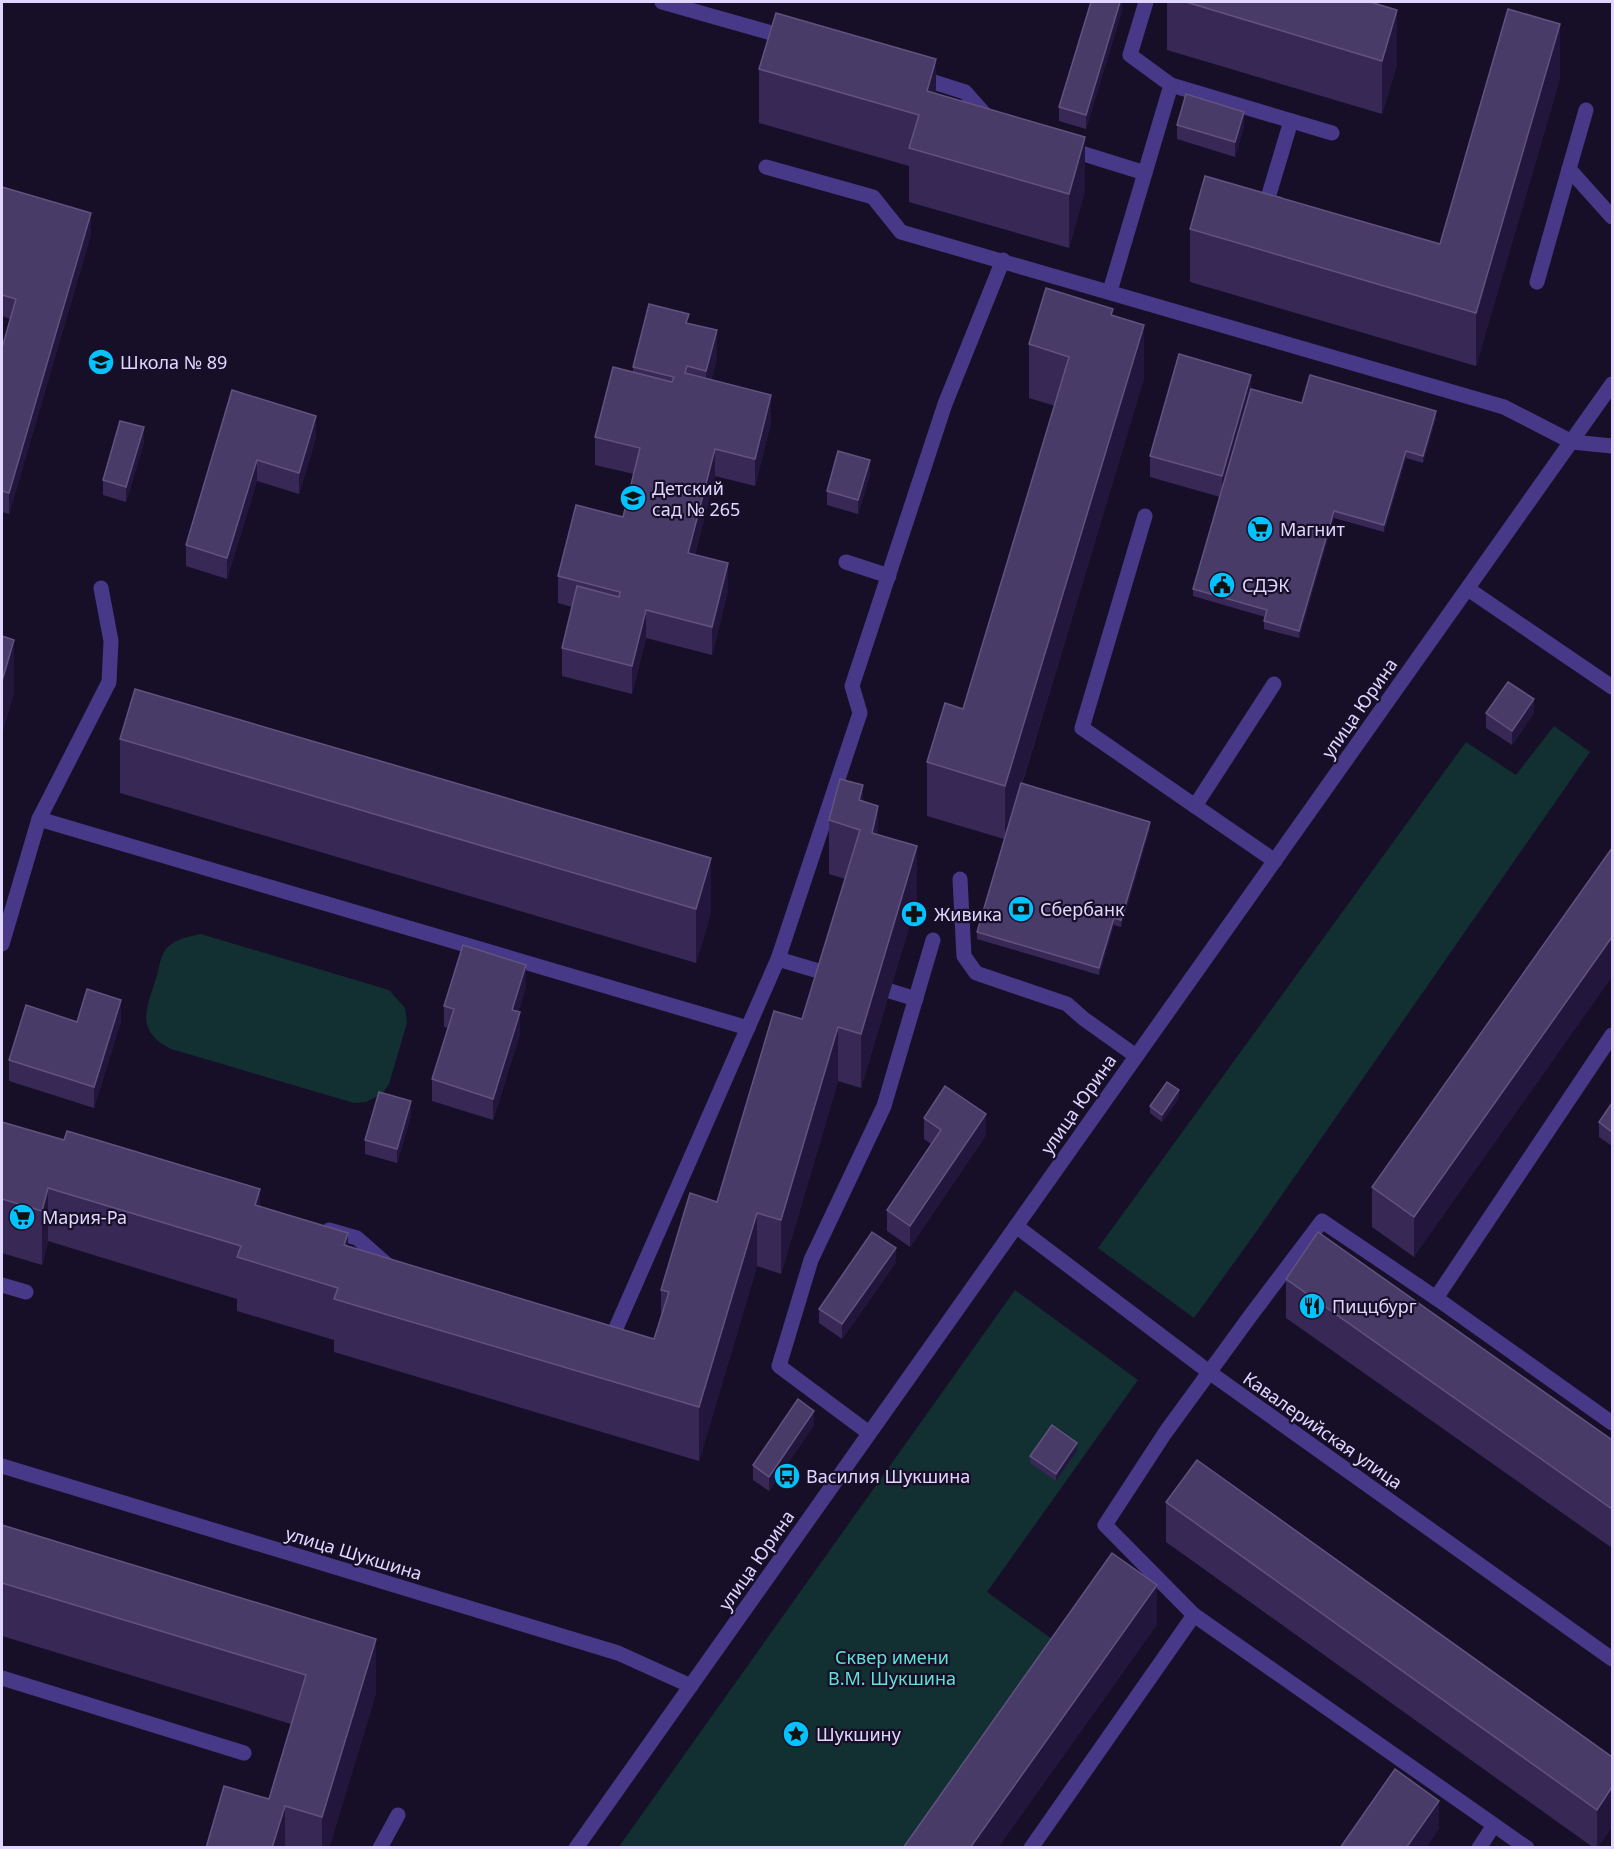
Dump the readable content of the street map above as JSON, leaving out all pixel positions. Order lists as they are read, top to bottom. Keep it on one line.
{"streets":{"street":["улица Юрина","Кавалерийская улица","улица Шукшина"]},"crossings":[["улица Юрина","Кавалерийская улица"],["улица Юрина","улица Шукшина"]],"parks":["Сквер имени В.М. Шукшина"],"places":{"school or university":["Школа № 89","Детский сад № 265"],"supermarket":["Магнит","Мария-Ра"],"public building":["СДЭК"],"bank":["Сбербанк"],"pharmacy":["Живика"],"restaurant":["Пиццбург"],"bus stop":["Василия Шукшина"],"place":["Шукшину"]}}
